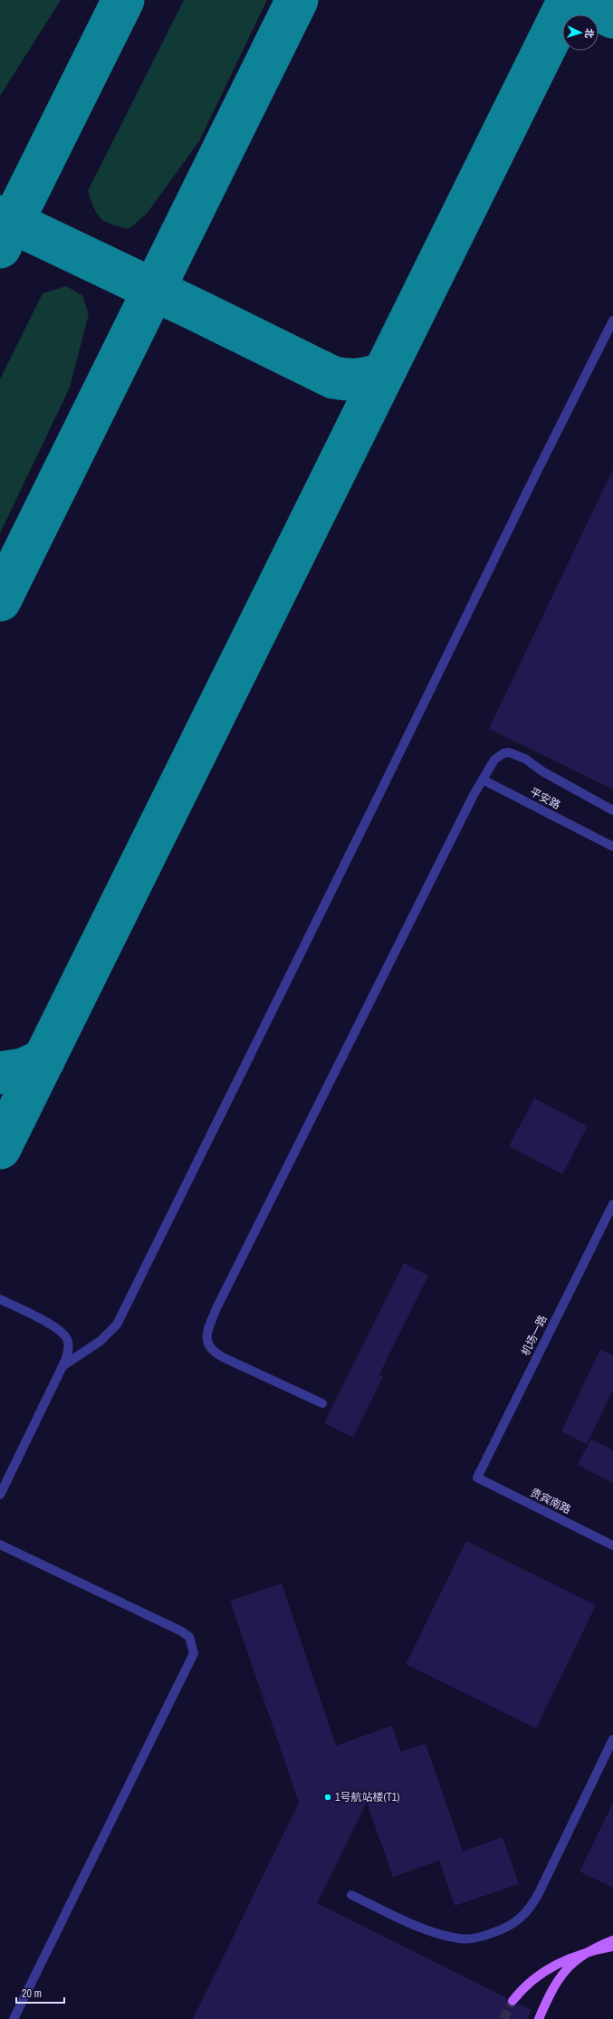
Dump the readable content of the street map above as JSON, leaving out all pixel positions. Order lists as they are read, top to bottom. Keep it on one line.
{"streets":{"lane":["平安路","机场一路","贵宾南路"]},"crossings":[["机场一路","贵宾南路"]],"places":["1号航站楼(T1)"],"scale_bar":"20 m","north":"right"}
